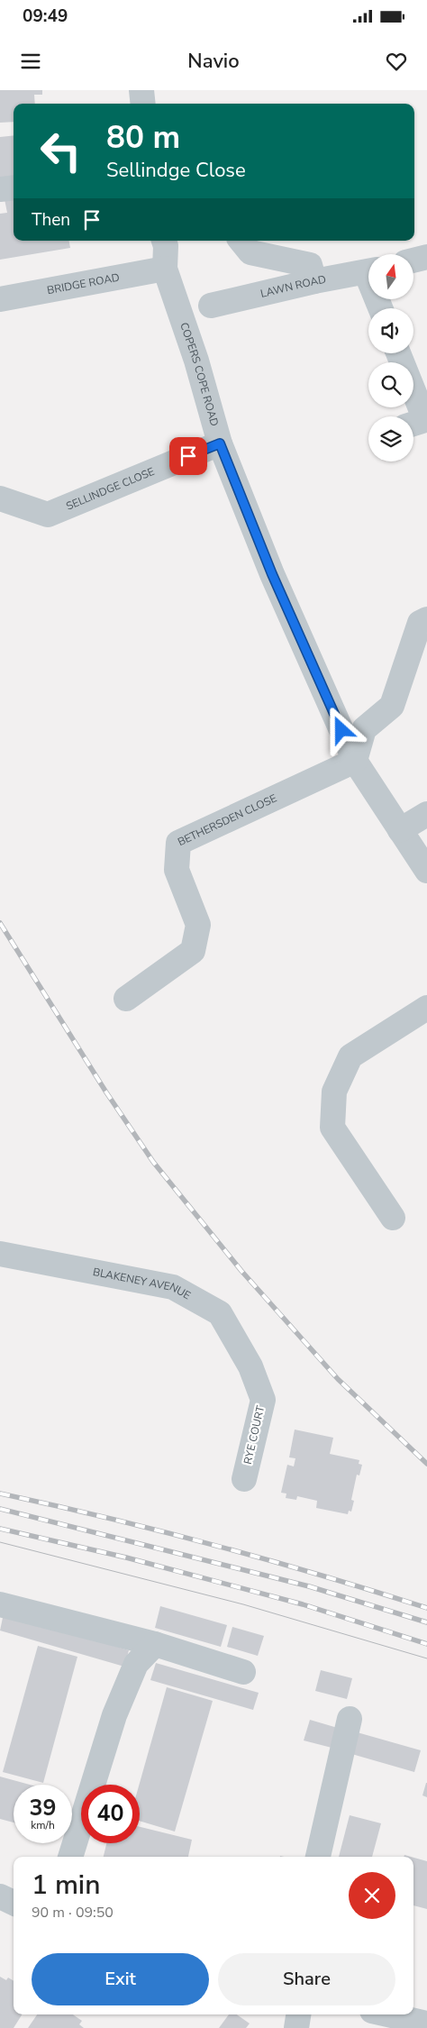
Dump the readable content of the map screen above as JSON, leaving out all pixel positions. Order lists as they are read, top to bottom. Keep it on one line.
{"streets":{"street":["BRIDGE ROAD","LAWN ROAD","COPERS COPE ROAD","SELLINDGE CLOSE","BETHERSDEN CLOSE","BLAKENEY AVENUE","RYE COURT"]},"crossings":[["BRIDGE ROAD","COPERS COPE ROAD"],["COPERS COPE ROAD","SELLINDGE CLOSE"],["COPERS COPE ROAD","BETHERSDEN CLOSE"],["BLAKENEY AVENUE","RYE COURT"]],"north":"top","page":{"status":"09:49","header":"Navio","turn":["80 m","Sellindge Close"],"then":"Then","speed":"39 km/h","limit":"40","heading":["1 min","90 m · 09:50"],"buttons":["Exit","Share"]}}
